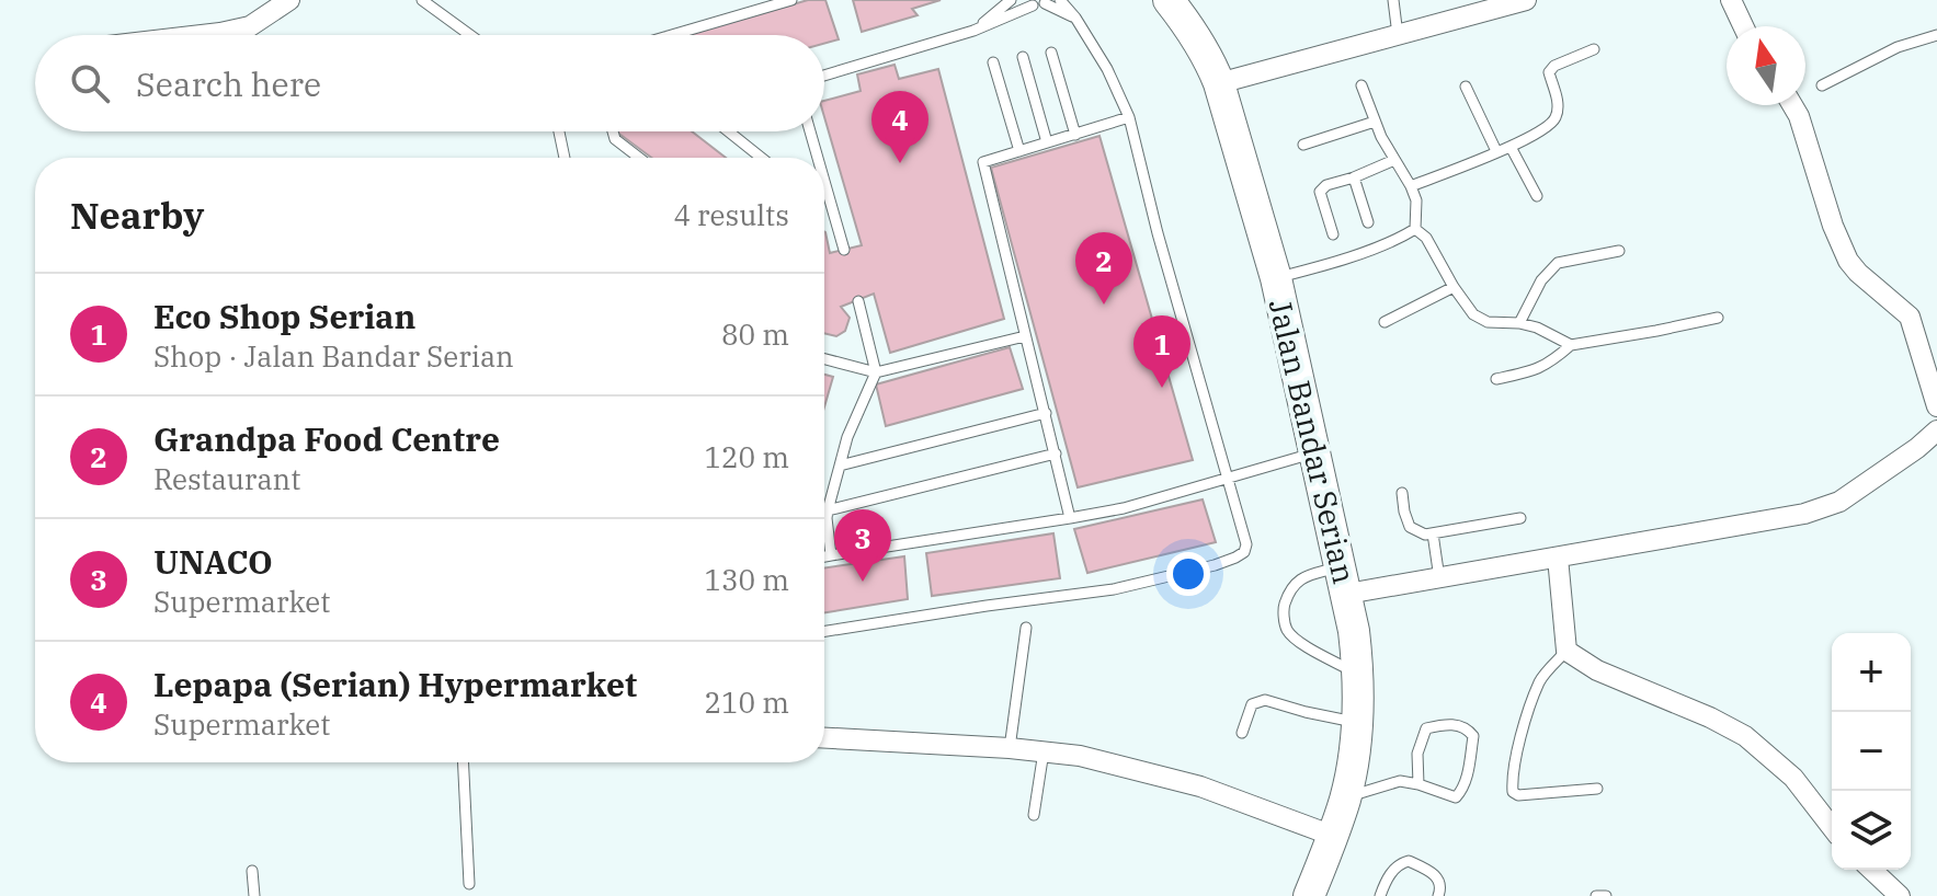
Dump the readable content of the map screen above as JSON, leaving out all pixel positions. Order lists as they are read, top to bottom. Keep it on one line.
{"streets":{"main road":["Jalan Bandar Serian"]},"north":"top","page":{"search":"Search here","pins":["4","2","1","3"],"heading":["Nearby","4 results"],"list":[{"mark":"1","name":"Eco Shop Serian","note":"Shop · Jalan Bandar Serian","value":"80 m"},{"mark":"2","name":"Grandpa Food Centre","note":"Restaurant","value":"120 m"},{"mark":"3","name":"UNACO","note":"Supermarket","value":"130 m"},{"mark":"4","name":"Lepapa (Serian) Hypermarket","note":"Supermarket","value":"210 m"}],"map_buttons":["+","−"]}}
